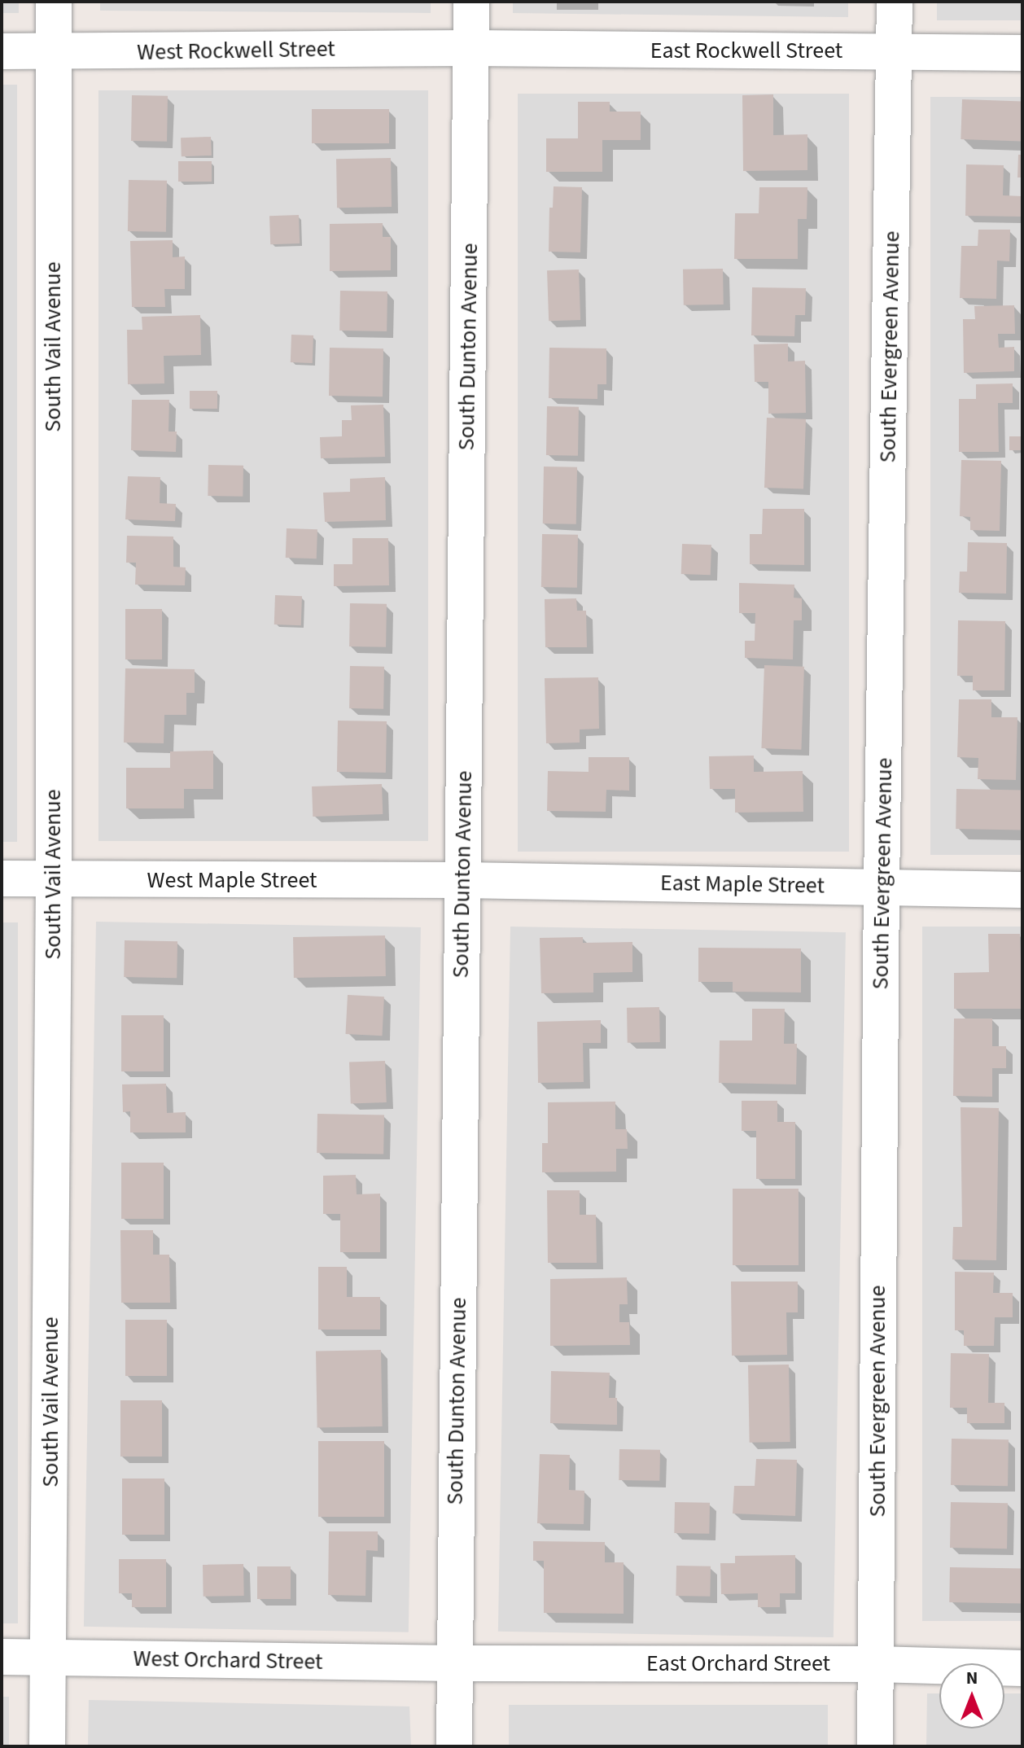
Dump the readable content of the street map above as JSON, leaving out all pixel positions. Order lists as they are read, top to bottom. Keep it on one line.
{"streets":{"street":["West Rockwell Street","East Rockwell Street","South Vail Avenue","South Dunton Avenue","South Evergreen Avenue","West Maple Street","East Maple Street","West Orchard Street","East Orchard Street"]},"crossings":[["West Rockwell Street","East Rockwell Street"],["West Rockwell Street","South Vail Avenue"],["West Rockwell Street","South Dunton Avenue"],["East Rockwell Street","South Dunton Avenue"],["East Rockwell Street","South Evergreen Avenue"],["South Vail Avenue","West Maple Street"],["South Vail Avenue","West Orchard Street"],["South Dunton Avenue","West Maple Street"],["South Dunton Avenue","East Maple Street"],["South Dunton Avenue","West Orchard Street"],["South Dunton Avenue","East Orchard Street"],["South Evergreen Avenue","East Maple Street"],["South Evergreen Avenue","East Orchard Street"],["West Maple Street","East Maple Street"],["West Orchard Street","East Orchard Street"]],"north":"top"}
